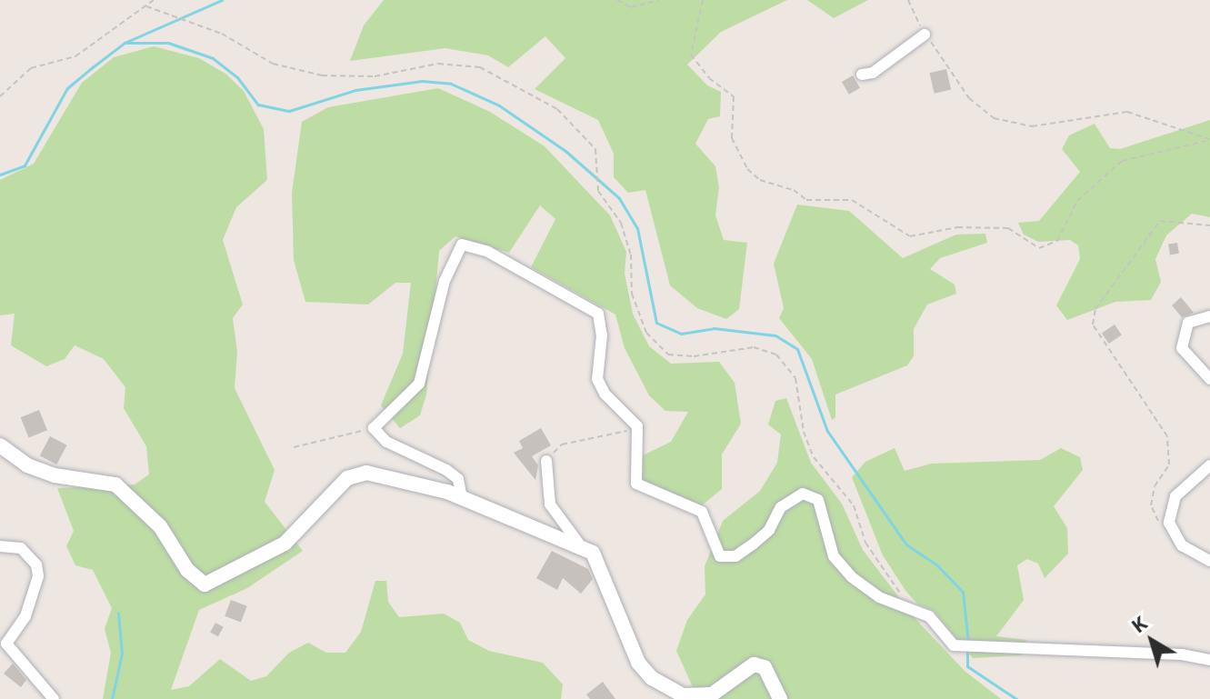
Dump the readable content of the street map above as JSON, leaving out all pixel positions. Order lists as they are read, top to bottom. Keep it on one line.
{"north":"top left"}
